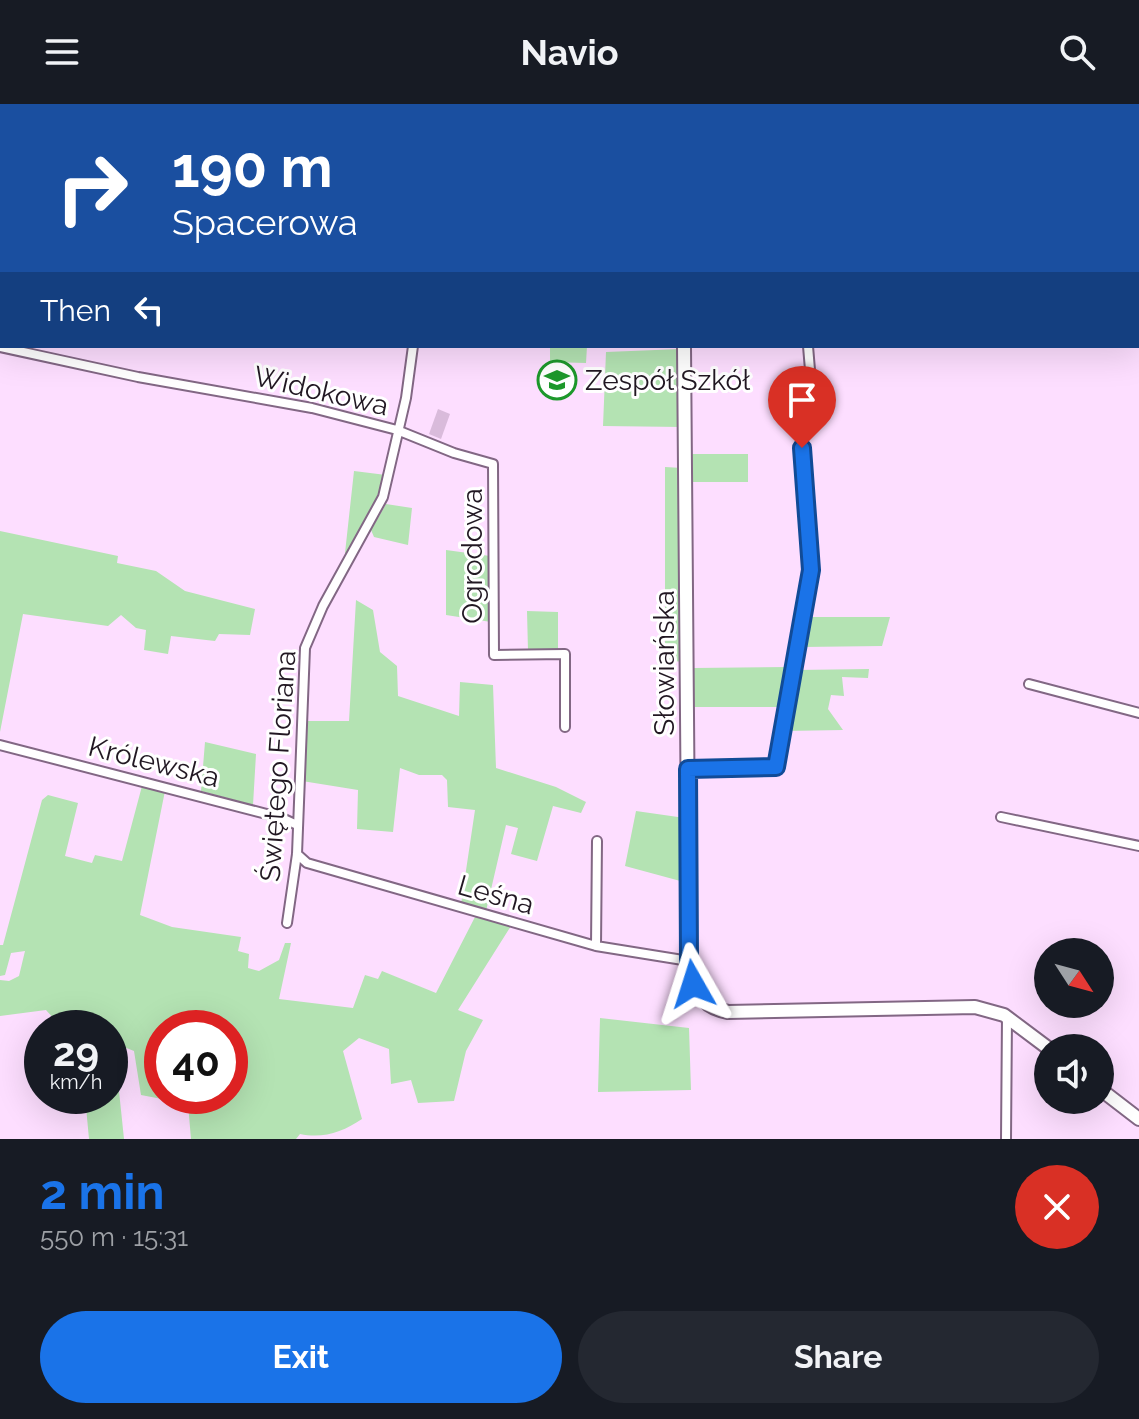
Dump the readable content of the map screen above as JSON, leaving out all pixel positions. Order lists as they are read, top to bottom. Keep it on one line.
{"streets":{"street":["Widokowa","Ogrodowa","Słowiańska","Królewska","Świętego Floriana","Leśna"]},"crossings":[["Widokowa","Ogrodowa"],["Widokowa","Świętego Floriana"],["Ogrodowa","Świętego Floriana"],["Słowiańska","Leśna"],["Królewska","Świętego Floriana"],["Świętego Floriana","Leśna"]],"places":{"school or university":["Zespół Szkół"]},"north":"bottom right","page":{"header":"Navio","turn":["190 m","Spacerowa"],"then":"Then","speed":"29 km/h","limit":"40","heading":["2 min","550 m · 15:31"],"buttons":["Exit","Share"]}}
